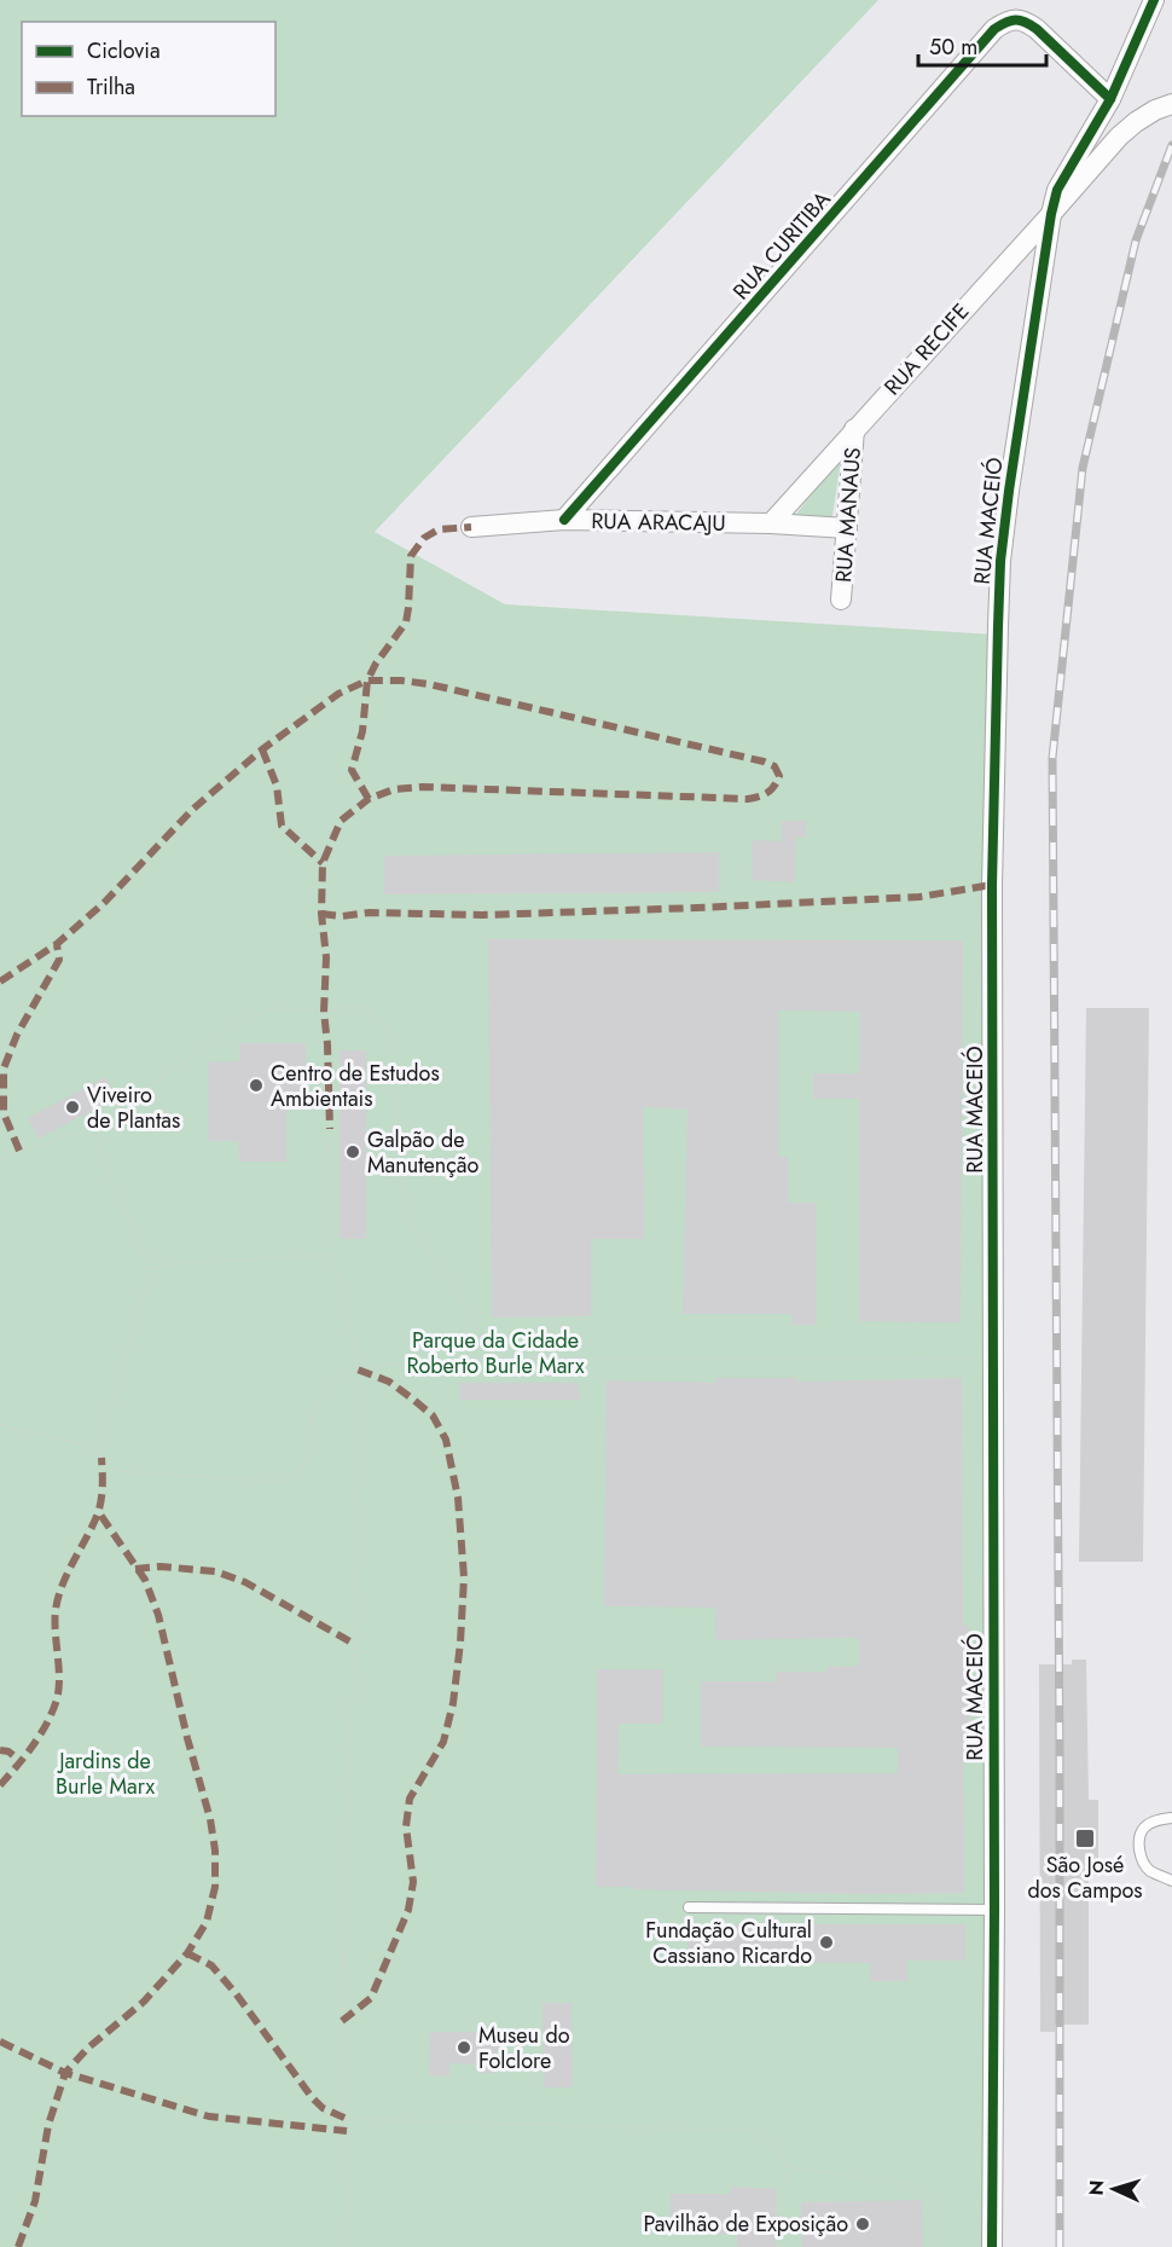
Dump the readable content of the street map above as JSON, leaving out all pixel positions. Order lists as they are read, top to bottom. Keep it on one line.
{"streets":{"street":["RUA CURITIBA","RUA RECIFE","RUA MANAUS","RUA MACEIÓ","RUA ARACAJU"]},"crossings":[["RUA CURITIBA","RUA MACEIÓ"],["RUA CURITIBA","RUA ARACAJU"],["RUA RECIFE","RUA MANAUS"],["RUA RECIFE","RUA MACEIÓ"],["RUA RECIFE","RUA ARACAJU"],["RUA MANAUS","RUA ARACAJU"]],"parks":["Parque da Cidade Roberto Burle Marx","Jardins de Burle Marx"],"places":{"other":["Centro de Estudos Ambientais","Viveiro de Plantas","Galpão de Manutenção","Fundação Cultural Cassiano Ricardo","Museu do Folclore","Pavilhão de Exposição"],"transit":["São José dos Campos"]},"legend":["Ciclovia","Trilha"],"scale_bar":"50 m","north":"left"}
